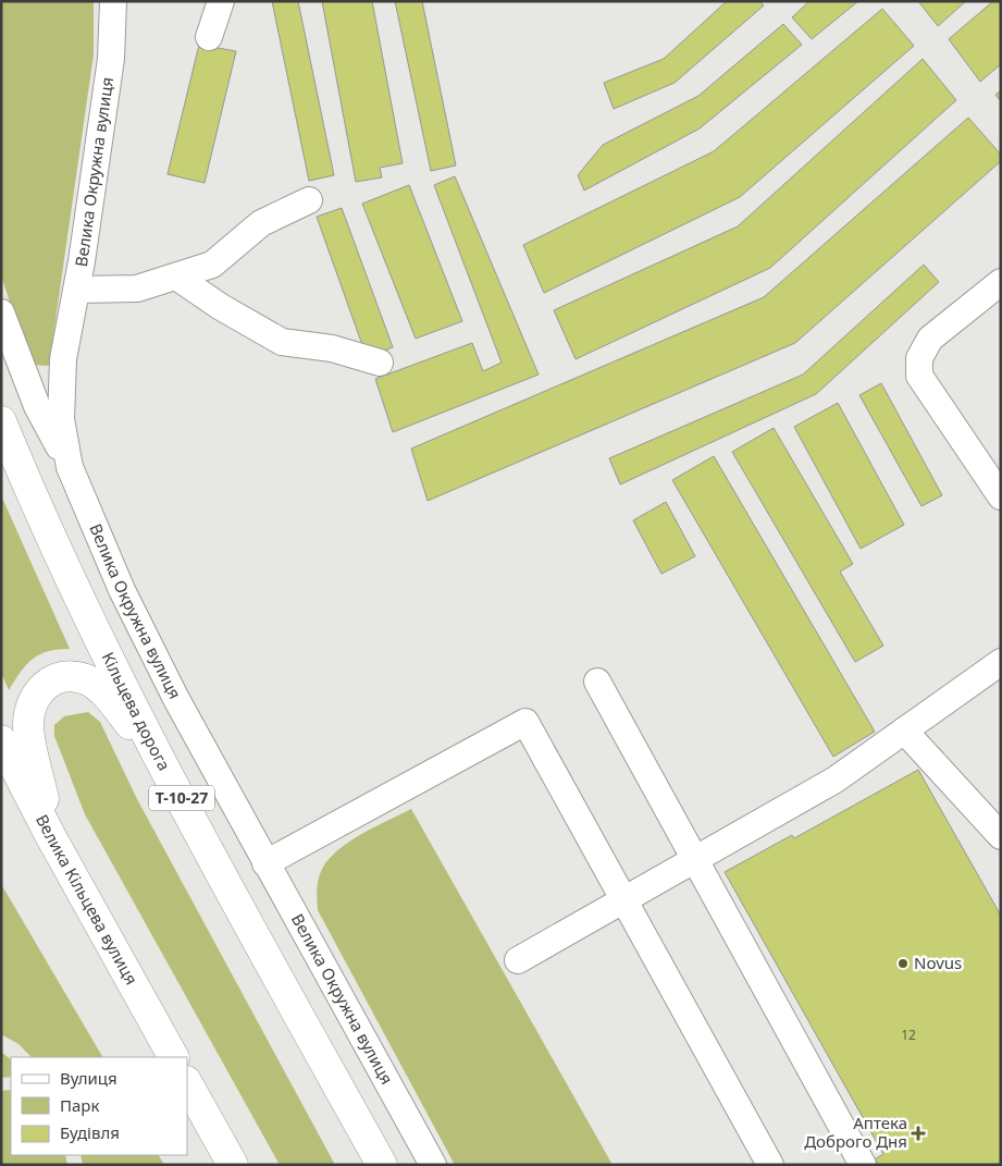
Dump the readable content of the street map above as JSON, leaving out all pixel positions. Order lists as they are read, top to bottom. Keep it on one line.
{"streets":{"highway":["Кільцева дорога","Т-10-27","Велика Кільцева вулиця"],"street":["Велика Окружна вулиця"]},"places":{"other":["Novus"],"health":["Аптека Доброго Дня"]},"house_numbers":["12"],"legend":["Вулиця","Парк","Будівля"]}
